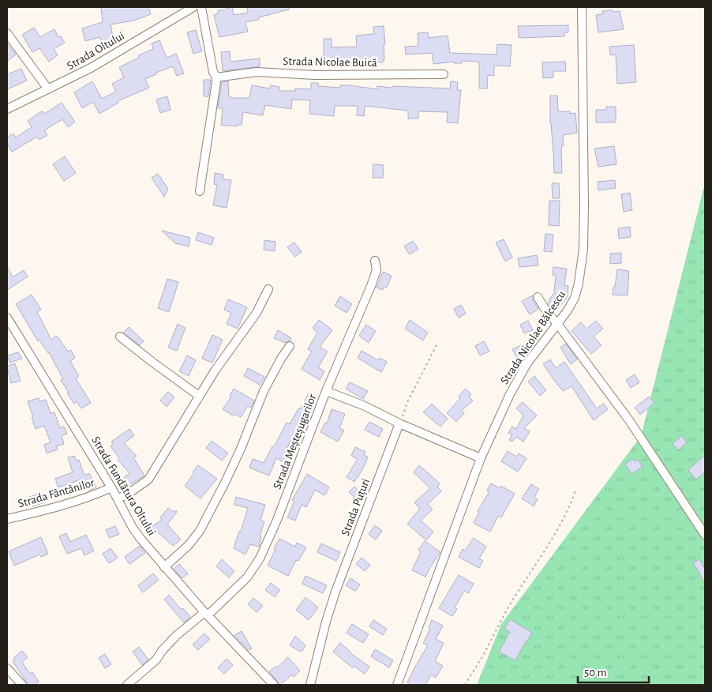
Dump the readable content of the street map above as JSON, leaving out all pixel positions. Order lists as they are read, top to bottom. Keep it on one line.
{"streets":{"street":["Strada Oltului","Strada Nicolae Buică","Strada Nicolae Bălcescu","Strada Meșteșugarilor","Strada Fundătura Oltului","Strada Fântânilor","Strada Puțuri"]},"crossings":[["Strada Meșteșugarilor","Strada Fundătura Oltului"],["Strada Fundătura Oltului","Strada Fântânilor"]],"scale_bar":"50 m"}
